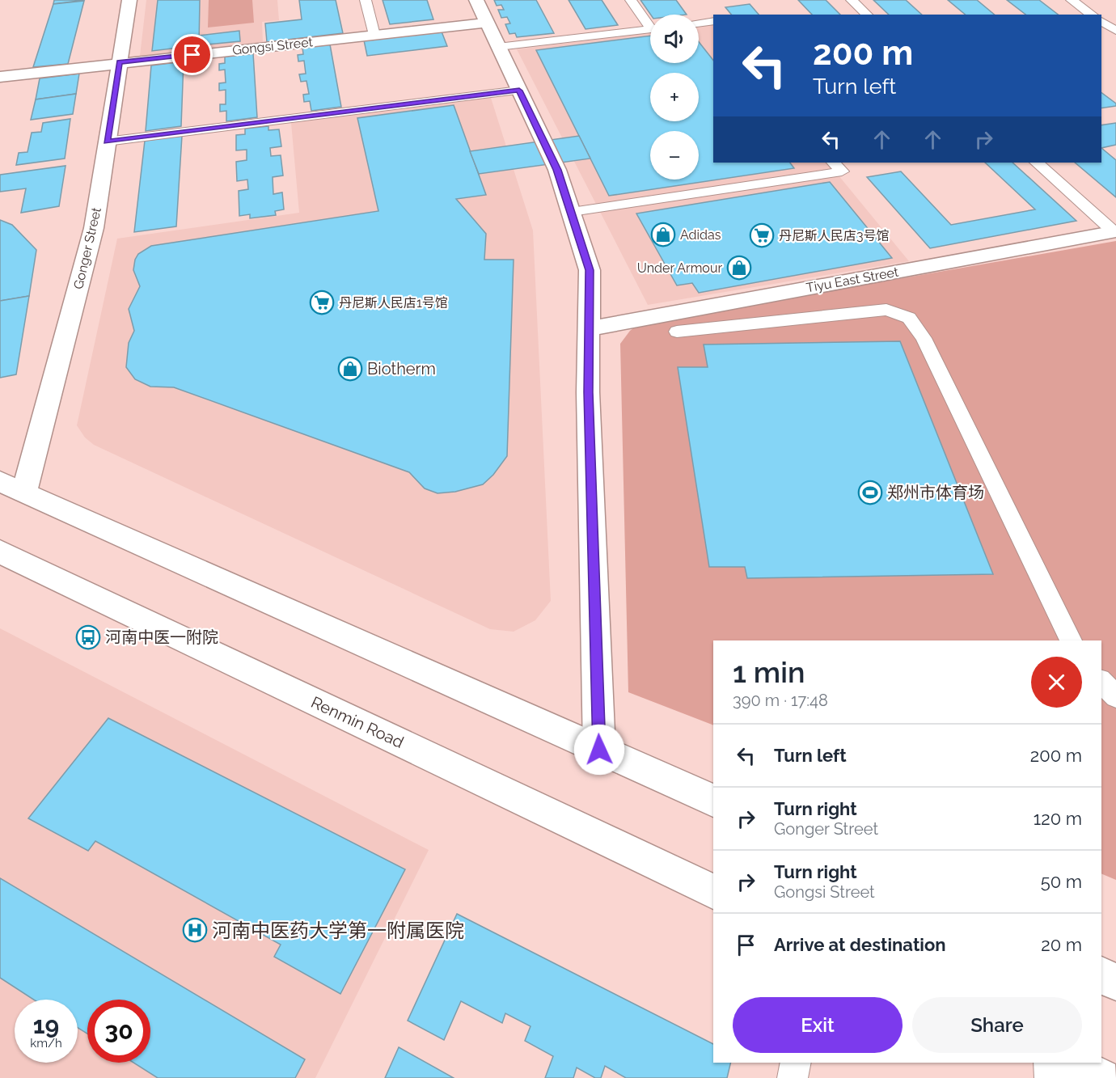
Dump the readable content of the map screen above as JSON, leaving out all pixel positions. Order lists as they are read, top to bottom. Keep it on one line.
{"streets":{"street":["Gongsi Street","Gonger Street","Tiyu East Street","Renmin Road"]},"crossings":[["Gongsi Street","Gonger Street"]],"places":{"shop":["Adidas","Under Armour","Biotherm"],"supermarket":["丹尼斯人民店3号馆","丹尼斯人民店1号馆"],"sports":["郑州市体育场"],"bus stop":["河南中医一附院"],"hospital":["河南中医药大学第一附属医院"]},"page":{"map_buttons":["+","−"],"turn":["200 m","Turn left"],"heading":["1 min","390 m · 17:48"],"list":[{"name":"Turn left","value":"200 m"},{"name":"Turn right","note":"Gonger Street","value":"120 m"},{"name":"Turn right","note":"Gongsi Street","value":"50 m"},{"name":"Arrive at destination","value":"20 m"}],"buttons":["Exit","Share"],"speed":"19 km/h","limit":"30"}}
